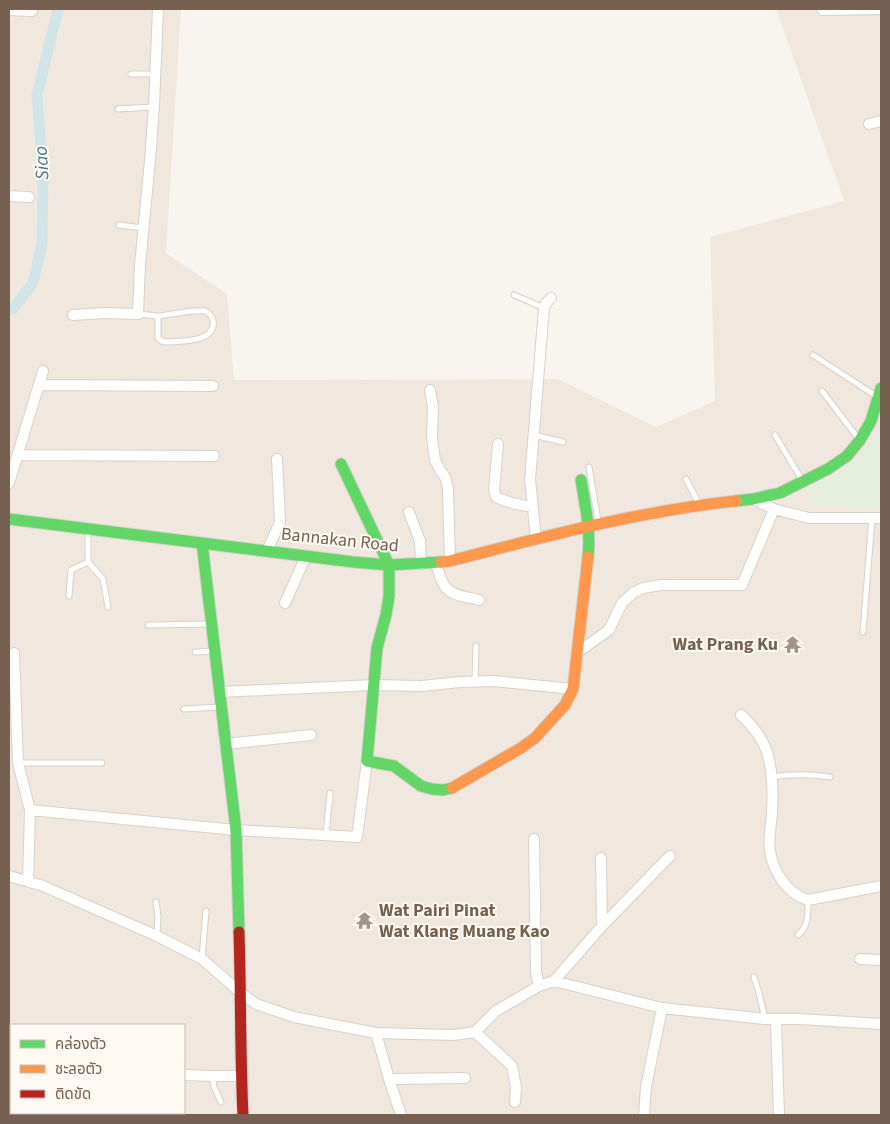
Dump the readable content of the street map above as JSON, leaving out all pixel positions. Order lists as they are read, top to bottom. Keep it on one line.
{"streets":{"street":["Bannakan Road"]},"water":["Siao"],"places":{"temple":["Wat Prang Ku","Wat Pairi Pinat Wat Klang Muang Kao"]},"legend":["คล่องตัว","ชะลอตัว","ติดขัด"]}
